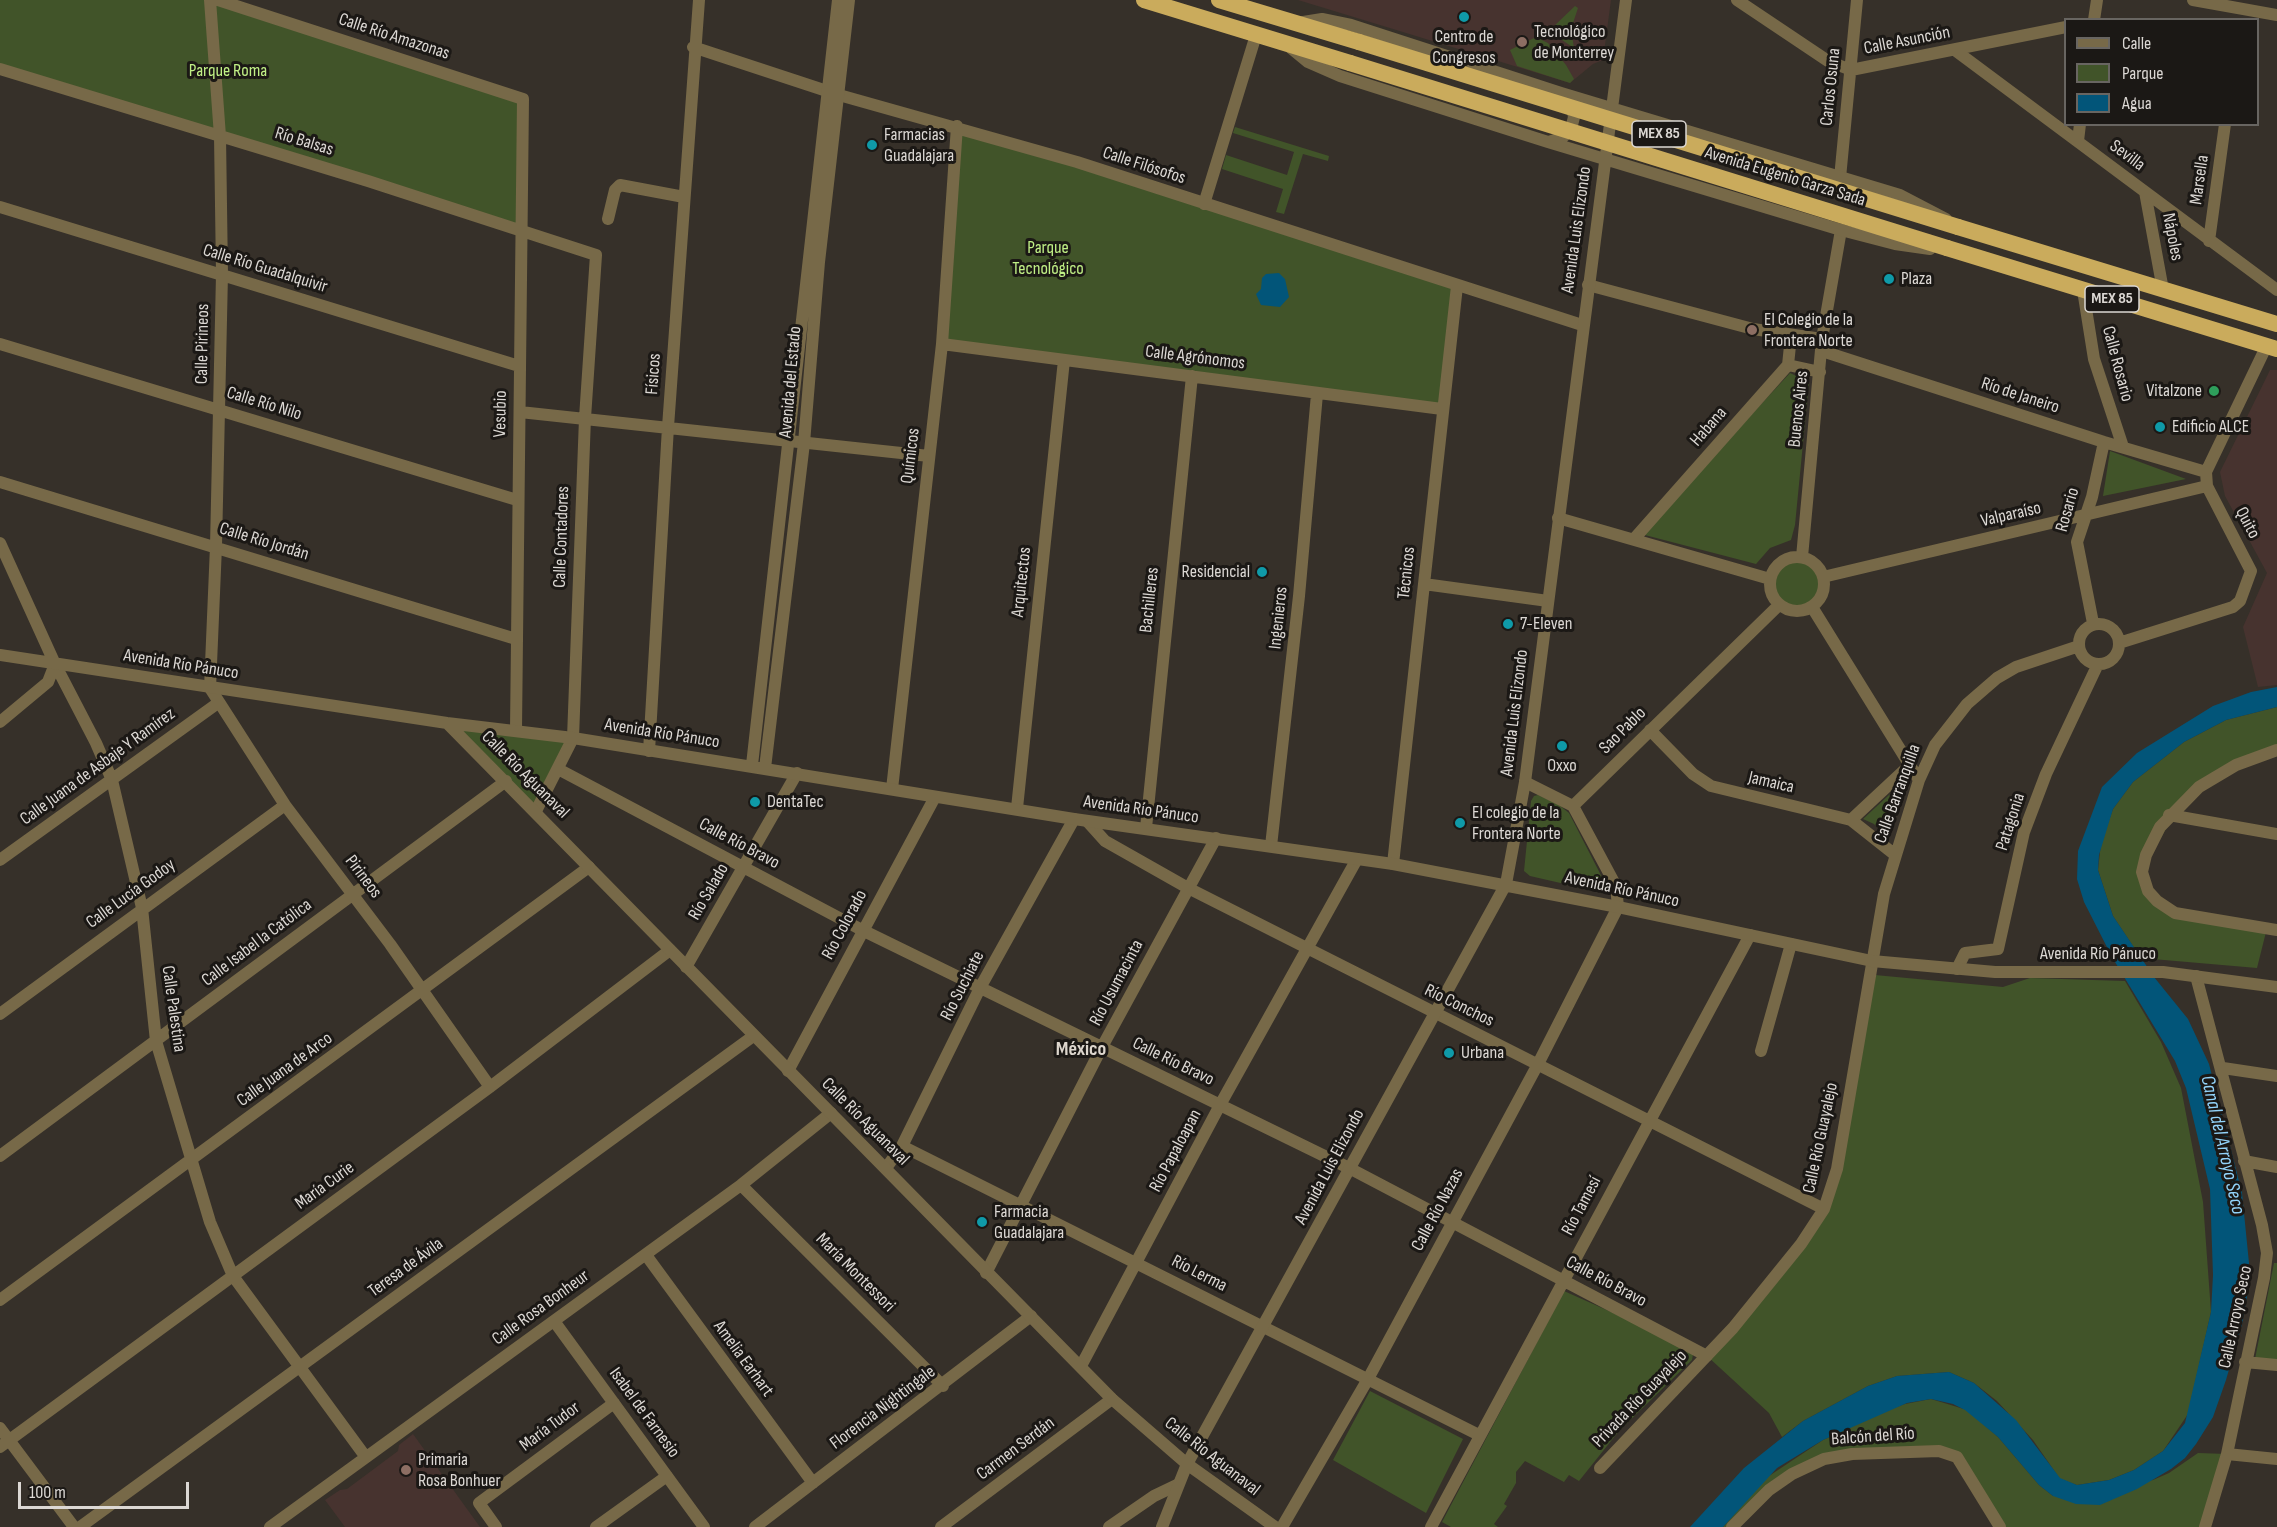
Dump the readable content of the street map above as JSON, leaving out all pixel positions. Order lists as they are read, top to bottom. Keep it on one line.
{"streets":{"highway":["MEX 85","Avenida Eugenio Garza Sada"],"street":["Calle Río Amazonas","Calle Asunción","Carlos Osuna","Río Balsas","Sevilla","Calle Filósofos","Marsella","Avenida Luis Elizondo","Nápoles","Calle Río Guadalquivir","Calle Pirineos","Calle Agrónomos","Calle Rosario","Físicos","Avenida del Estado","Río de Janeiro","Calle Río Nilo","Buenos Aires","Vesubio","Habana","Químicos","Rosario","Valparaíso","Quito","Calle Contadores","Calle Río Jordán","Técnicos","Arquitectos","Bachilleres","Ingenieros","Avenida Río Pánuco","Sao Pablo","Calle Juana de Asbaje Y Ramírez","Calle Río Aguanaval","Jamaica","Calle Barranquilla","Patagonia","Calle Río Bravo","Pirineos","Río Salado","Calle Lucía Godoy","Río Colorado","Calle Isabel la Católica","Río Usumacinta","Río Suchiate","Río Conchos","Calle Palestina","Calle Juana de Arco","Calle Río Guayalejo","Río Papaloapan","María Curie","Río Tamesí","Calle Río Nazas","Teresa de Ávila","María Montessori","Río Lerma","Calle Rosa Bonheur","Calle Arroyo Seco","Amelia Earhart","Privada Río Guayalejo","Florencia Nightingale","Isabel de Farnesio","María Tudor","Balcón del Río","Carmen Serdán"]},"crossings":[["Calle Río Amazonas","Vesubio"],["Calle Asunción","Carlos Osuna"],["Calle Asunción","Sevilla"],["Río Balsas","Calle Pirineos"],["Río Balsas","Vesubio"],["Río Balsas","Calle Contadores"],["Sevilla","Marsella"],["Sevilla","Nápoles"],["Calle Filósofos","Avenida Luis Elizondo"],["Calle Filósofos","Físicos"],["Calle Filósofos","Avenida del Estado"],["Calle Filósofos","Químicos"],["Calle Filósofos","Técnicos"],["Avenida Eugenio Garza Sada","Nápoles"],["Avenida Eugenio Garza Sada","Calle Rosario"],["Avenida Eugenio Garza Sada","Quito"],["Avenida Luis Elizondo","Río de Janeiro"],["Avenida Luis Elizondo","Avenida Río Pánuco"],["Avenida Luis Elizondo","Calle Río Aguanaval"],["Avenida Luis Elizondo","Calle Río Bravo"],["Avenida Luis Elizondo","Río Conchos"],["Avenida Luis Elizondo","Río Lerma"],["Calle Río Guadalquivir","Calle Pirineos"],["Calle Río Guadalquivir","Vesubio"],["Calle Pirineos","Calle Río Nilo"],["Calle Pirineos","Calle Río Jordán"],["Calle Pirineos","Avenida Río Pánuco"],["Calle Pirineos","Pirineos"],["Calle Agrónomos","Químicos"],["Calle Agrónomos","Técnicos"],["Calle Agrónomos","Arquitectos"],["Calle Agrónomos","Bachilleres"],["Calle Agrónomos","Ingenieros"],["Calle Rosario","Río de Janeiro"],["Físicos","Avenida Río Pánuco"],["Avenida del Estado","Avenida Río Pánuco"],["Río de Janeiro","Buenos Aires"],["Río de Janeiro","Rosario"],["Río de Janeiro","Quito"],["Calle Río Nilo","Vesubio"],["Buenos Aires","Valparaíso"],["Buenos Aires","Sao Pablo"],["Vesubio","Calle Río Jordán"],["Vesubio","Avenida Río Pánuco"],["Químicos","Avenida Río Pánuco"],["Rosario","Valparaíso"],["Rosario","Quito"],["Rosario","Calle Barranquilla"],["Rosario","Patagonia"],["Valparaíso","Quito"],["Valparaíso","Sao Pablo"],["Quito","Calle Barranquilla"],["Quito","Patagonia"],["Calle Contadores","Avenida Río Pánuco"],["Calle Contadores","Calle Río Aguanaval"],["Calle Contadores","Calle Río Bravo"],["Técnicos","Avenida Río Pánuco"],["Arquitectos","Avenida Río Pánuco"],["Bachilleres","Avenida Río Pánuco"],["Ingenieros","Avenida Río Pánuco"],["Avenida Río Pánuco","Calle Río Aguanaval"],["Avenida Río Pánuco","Calle Barranquilla"],["Avenida Río Pánuco","Patagonia"],["Avenida Río Pánuco","Pirineos"],["Avenida Río Pánuco","Río Salado"],["Avenida Río Pánuco","Río Colorado"],["Avenida Río Pánuco","Río Usumacinta"],["Avenida Río Pánuco","Río Suchiate"],["Avenida Río Pánuco","Río Conchos"],["Avenida Río Pánuco","Calle Palestina"],["Avenida Río Pánuco","Calle Río Guayalejo"],["Avenida Río Pánuco","Río Papaloapan"],["Avenida Río Pánuco","Río Tamesí"],["Avenida Río Pánuco","Calle Río Nazas"],["Avenida Río Pánuco","Calle Arroyo Seco"],["Sao Pablo","Jamaica"],["Calle Juana de Asbaje Y Ramírez","Pirineos"],["Calle Juana de Asbaje Y Ramírez","Calle Palestina"],["Calle Río Aguanaval","Río Salado"],["Calle Río Aguanaval","Río Colorado"],["Calle Río Aguanaval","Calle Isabel la Católica"],["Calle Río Aguanaval","Río Usumacinta"],["Calle Río Aguanaval","Río Suchiate"],["Calle Río Aguanaval","Calle Juana de Arco"],["Calle Río Aguanaval","Río Papaloapan"],["Calle Río Aguanaval","María Curie"],["Calle Río Aguanaval","Teresa de Ávila"],["Calle Río Aguanaval","Calle Rosa Bonheur"],["Calle Río Aguanaval","Florencia Nightingale"],["Calle Río Aguanaval","Carmen Serdán"],["Jamaica","Calle Barranquilla"],["Calle Barranquilla","Patagonia"],["Calle Barranquilla","Calle Río Guayalejo"],["Calle Río Bravo","Río Salado"],["Calle Río Bravo","Río Colorado"],["Calle Río Bravo","Río Usumacinta"],["Calle Río Bravo","Río Suchiate"],["Calle Río Bravo","Calle Río Guayalejo"],["Calle Río Bravo","Río Papaloapan"],["Calle Río Bravo","Río Tamesí"],["Calle Río Bravo","Calle Río Nazas"],["Calle Río Bravo","Privada Río Guayalejo"],["Pirineos","Calle Lucía Godoy"],["Pirineos","Calle Isabel la Católica"],["Pirineos","Calle Juana de Arco"],["Pirineos","María Curie"],["Calle Lucía Godoy","Calle Palestina"],["Calle Isabel la Católica","Calle Palestina"],["Río Usumacinta","Río Conchos"],["Río Usumacinta","Río Lerma"],["Río Suchiate","Río Lerma"],["Río Conchos","Calle Río Guayalejo"],["Río Conchos","Río Papaloapan"],["Río Conchos","Río Tamesí"],["Río Conchos","Calle Río Nazas"],["Calle Palestina","Calle Juana de Arco"],["Calle Palestina","María Curie"],["Calle Palestina","Teresa de Ávila"],["Calle Palestina","Calle Rosa Bonheur"],["Calle Río Guayalejo","Privada Río Guayalejo"],["Río Papaloapan","Río Lerma"],["Río Tamesí","Río Lerma"],["Calle Río Nazas","Río Lerma"],["María Montessori","Calle Rosa Bonheur"],["María Montessori","Florencia Nightingale"],["Calle Rosa Bonheur","Amelia Earhart"],["Calle Rosa Bonheur","Isabel de Farnesio"],["Amelia Earhart","Florencia Nightingale"],["Isabel de Farnesio","María Tudor"]],"districts":["México"],"water":["Canal del Arroyo Seco"],"parks":["Parque Roma","Parque Tecnológico"],"places":["Centro de Congresos","Tecnológico de Monterrey","Farmacias Guadalajara","Plaza","El Colegio de la Frontera Norte","Vitalzone","Edificio ALCE","Residencial","7-Eleven","Oxxo","DentaTec","El colegio de la Frontera Norte","Urbana","Farmacia Guadalajara","Primaria Rosa Bonhuer"],"legend":["Calle","Parque","Agua"],"scale_bar":"100 m"}
